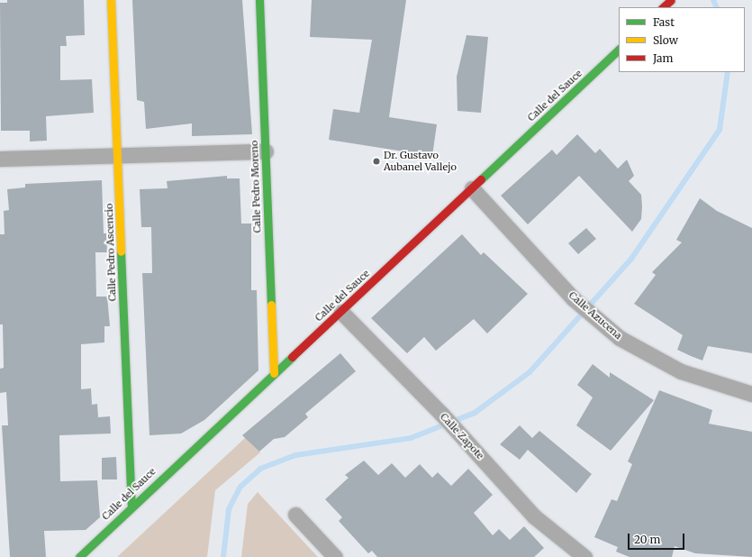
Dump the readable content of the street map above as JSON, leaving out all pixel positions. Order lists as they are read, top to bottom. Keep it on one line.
{"streets":{"street":["Calle del Sauce","Calle Pedro Moreno","Calle Pedro Ascencio","Calle Azucena","Calle Zapote"]},"crossings":[["Calle del Sauce","Calle Pedro Moreno"],["Calle del Sauce","Calle Pedro Ascencio"],["Calle del Sauce","Calle Azucena"],["Calle del Sauce","Calle Zapote"]],"places":["Dr. Gustavo Aubanel Vallejo"],"legend":["Fast","Slow","Jam"],"scale_bar":"20 m"}
